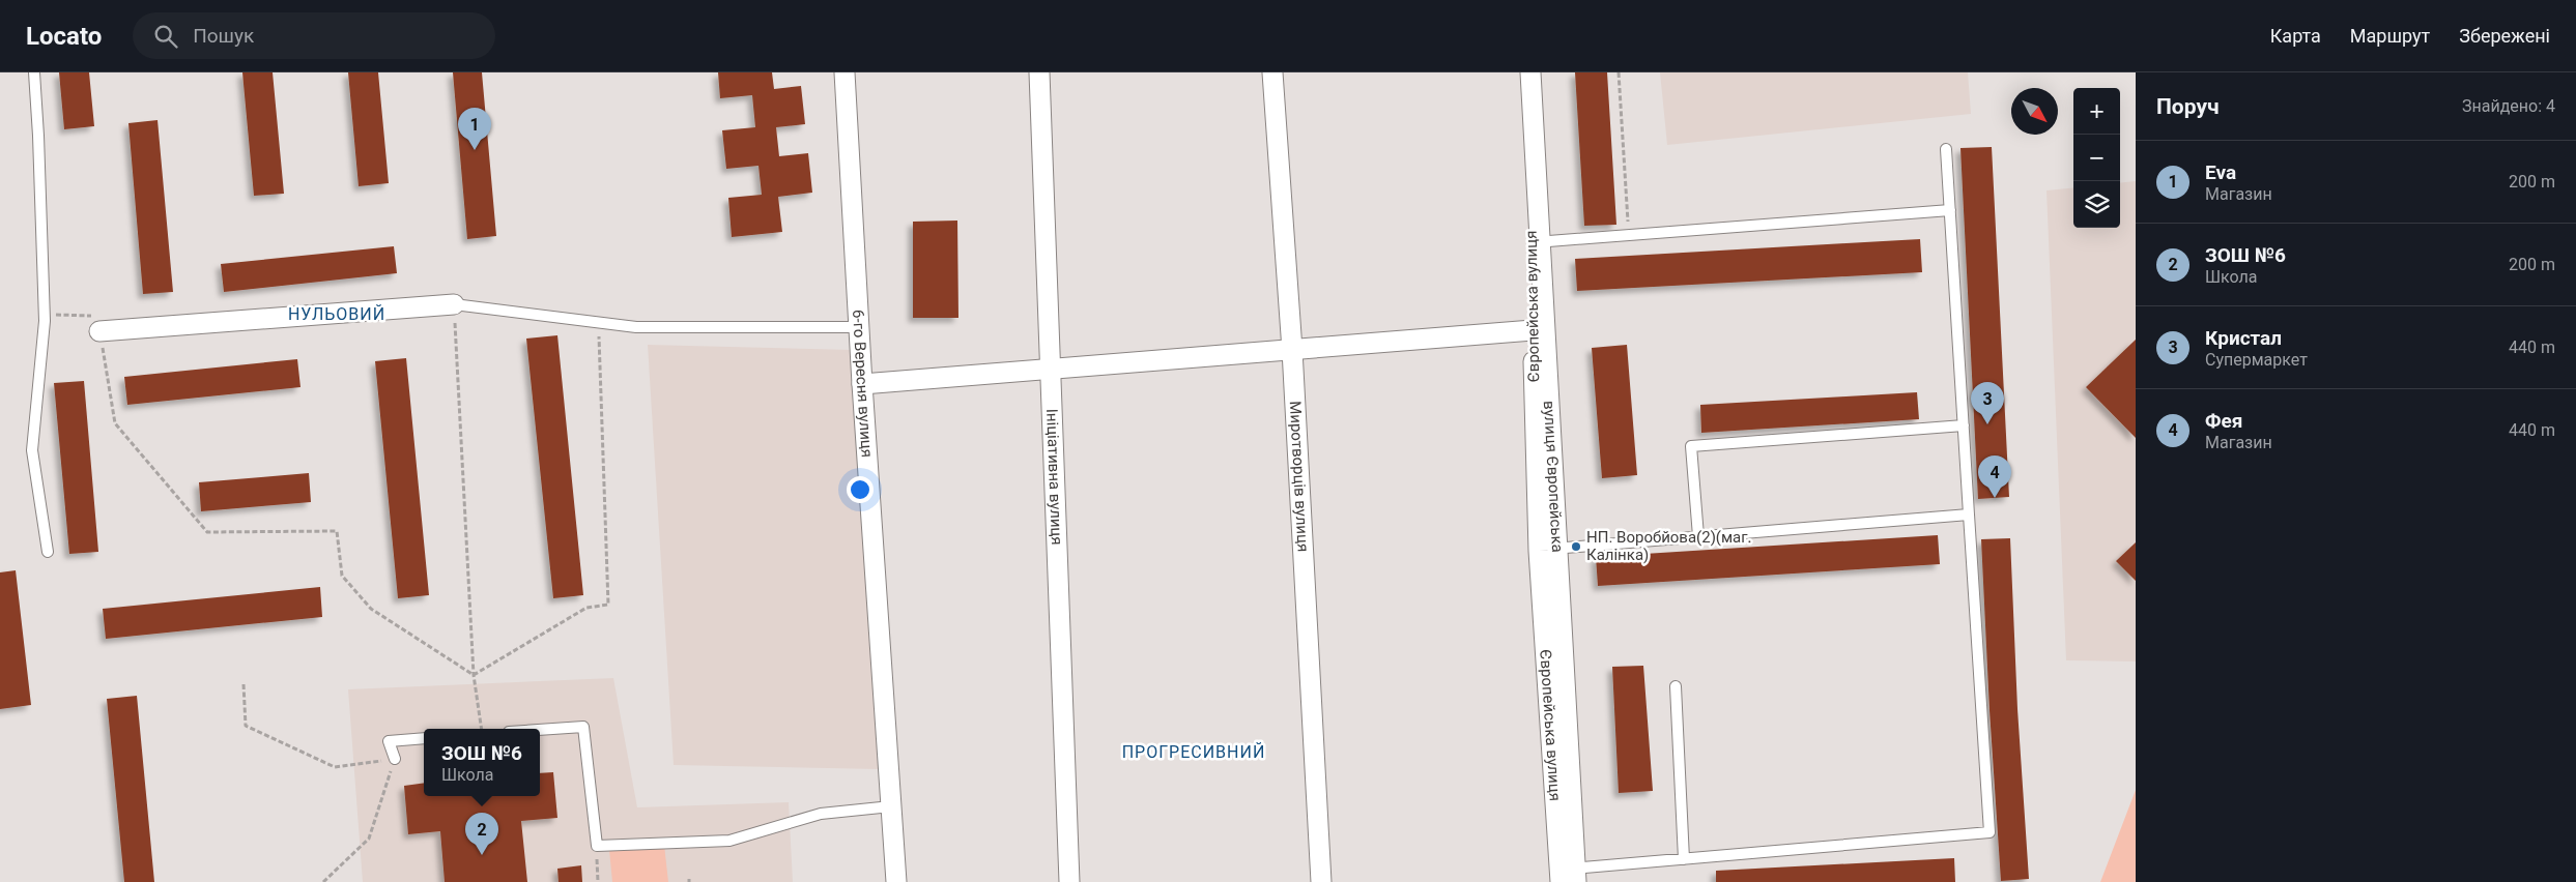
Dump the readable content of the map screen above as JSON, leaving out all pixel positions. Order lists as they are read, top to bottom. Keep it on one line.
{"streets":{"street":["Європейська вулиця","6-го Вересня вулиця","Ініціативна вулиця","Миротворців вулиця","вулиця Європейська"]},"districts":["НУЛЬОВИЙ","ПРОГРЕСИВНИЙ"],"places":["НП. Воробйова(2)(маг. Калінка)"],"north":"bottom right","page":{"header":"Locato","search":"Пошук","nav":["Карта","Маршрут","Збережені"],"heading":["Поруч","Знайдено: 4"],"map_buttons":["+","−"],"pins":["1","3","4","2"],"list":[{"mark":"1","name":"Eva","note":"Магазин","value":"200 m"},{"mark":"2","name":"ЗОШ №6","note":"Школа","value":"200 m"},{"mark":"3","name":"Кристал","note":"Супермаркет","value":"440 m"},{"mark":"4","name":"Фея","note":"Магазин","value":"440 m"}],"popup":["ЗОШ №6","Школа"]}}
